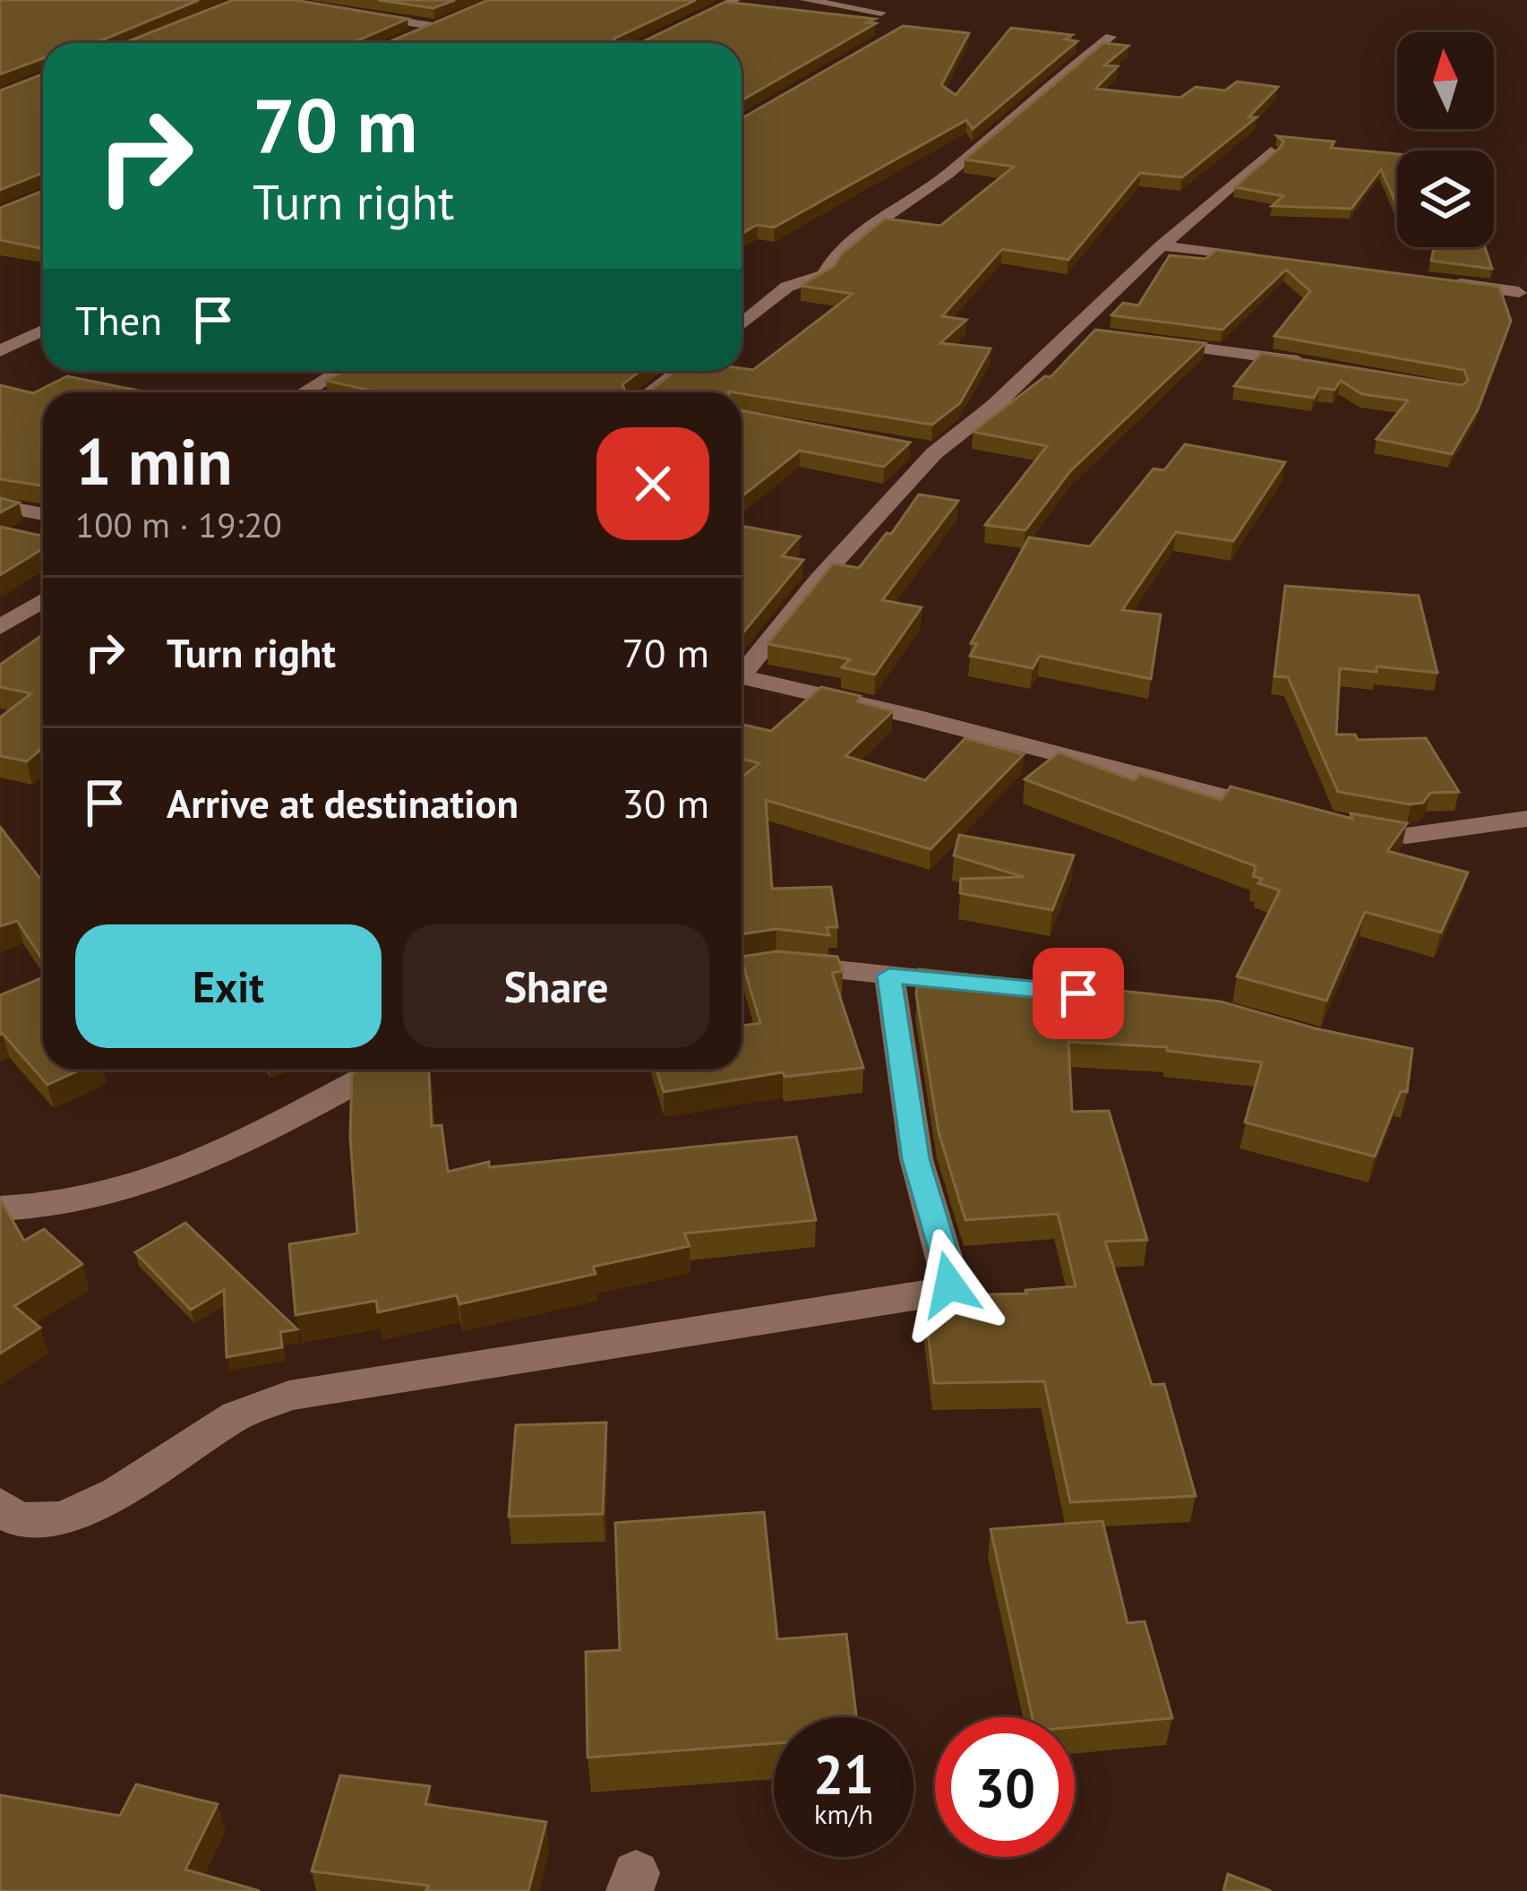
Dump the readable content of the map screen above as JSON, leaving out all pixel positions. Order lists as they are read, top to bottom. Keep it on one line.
{"north":"top","page":{"turn":["70 m","Turn right"],"then":"Then","heading":["1 min","100 m · 19:20"],"list":[{"name":"Turn right","value":"70 m"},{"name":"Arrive at destination","value":"30 m"}],"buttons":["Exit","Share"],"speed":"21 km/h","limit":"30"}}
